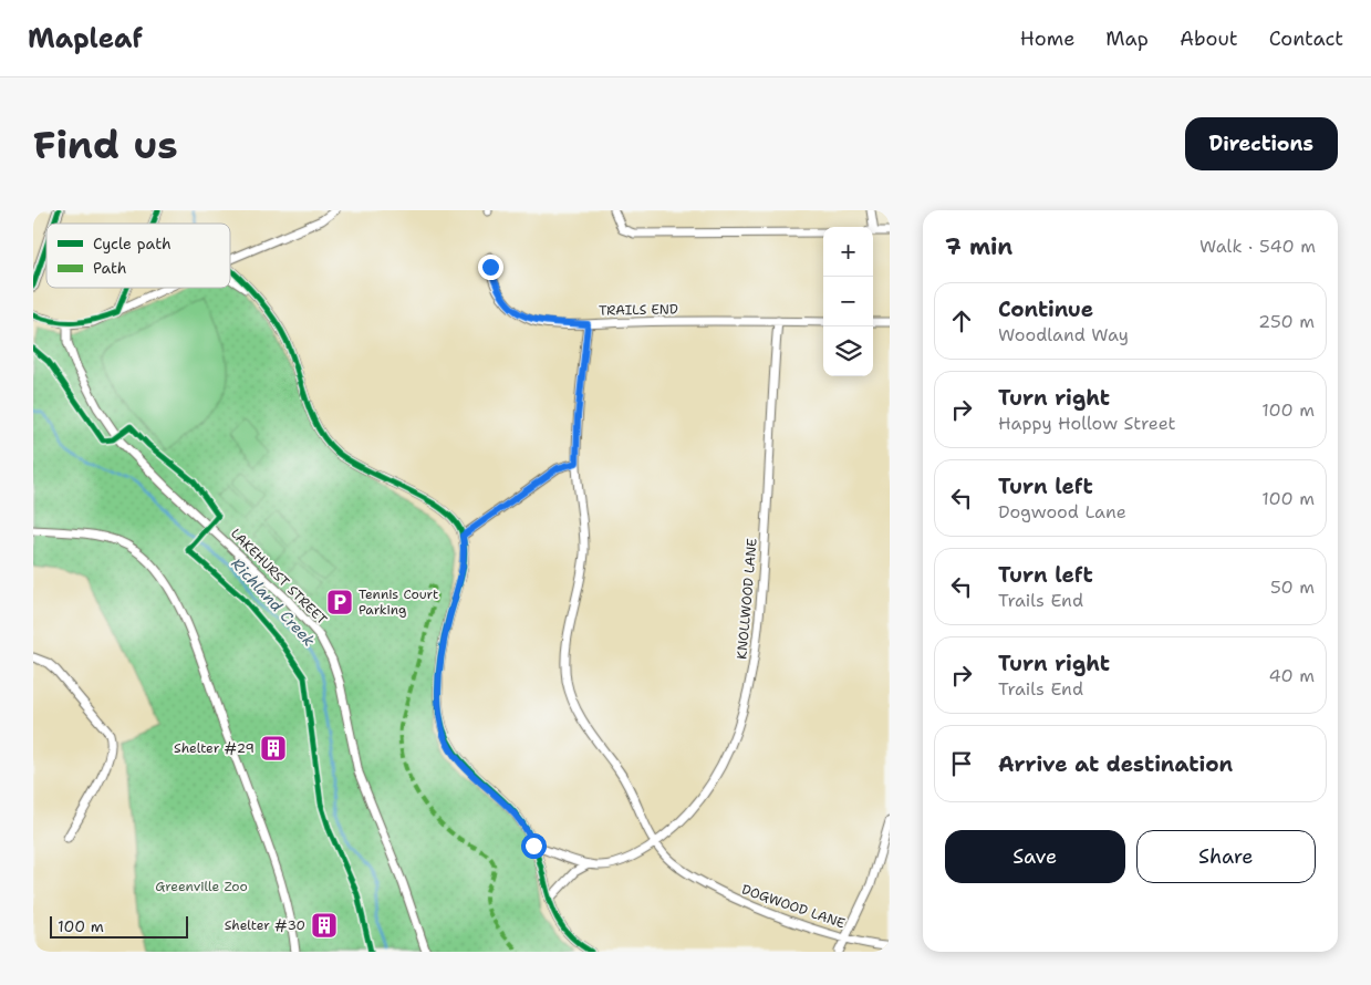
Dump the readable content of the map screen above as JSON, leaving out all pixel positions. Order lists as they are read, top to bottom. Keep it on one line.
{"streets":{"street":["TRAILS END","LAKEHURST STREET","KNOLLWOOD LANE","DOGWOOD LANE"]},"crossings":[["TRAILS END","KNOLLWOOD LANE"],["TRAILS END","DOGWOOD LANE"],["KNOLLWOOD LANE","DOGWOOD LANE"]],"water":["Richland Creek"],"parks":["Greenville Zoo"],"places":{"parking":["Tennis Court Parking"],"building":["Shelter #29","Shelter #30"]},"legend":["Cycle path","Path"],"scale_bar":"100 m","page":{"header":"Mapleaf","nav":["Home","Map","About","Contact"],"buttons":["Directions",["Save","Share"]],"title":"Find us","heading":["7 min","Walk · 540 m"],"map_buttons":["+","−"],"list":[["Continue","Woodland Way","250 m"],["Turn right","Happy Hollow Street","100 m"],["Turn left","Dogwood Lane","100 m"],["Turn left","Trails End","50 m"],["Turn right","Trails End","40 m"],"Arrive at destination"],"scale":"100 m"}}
